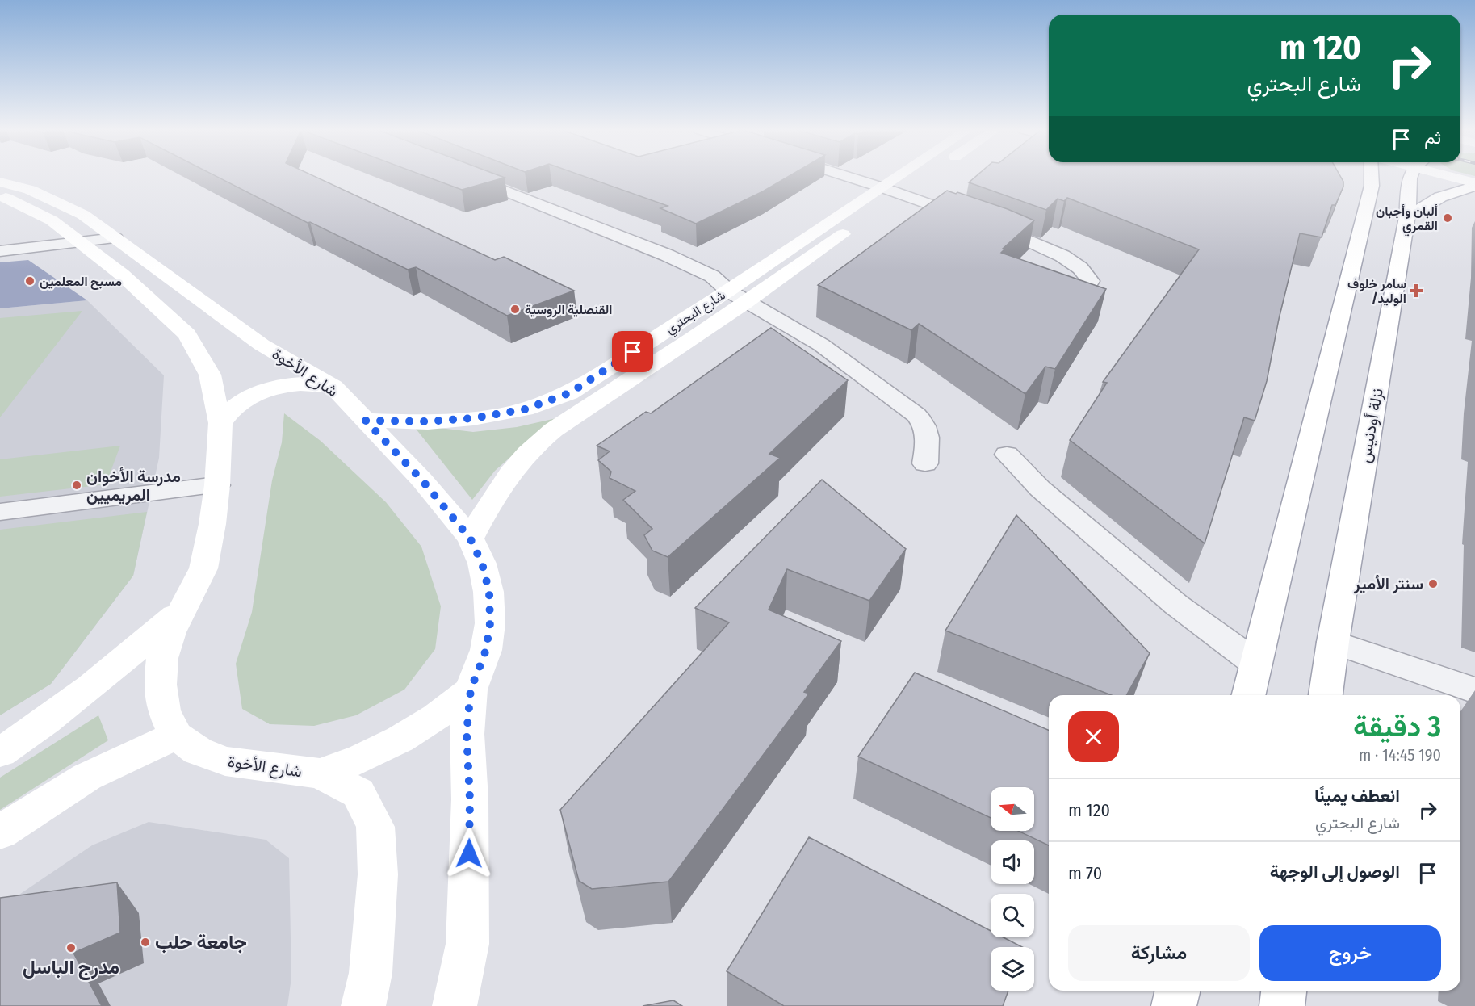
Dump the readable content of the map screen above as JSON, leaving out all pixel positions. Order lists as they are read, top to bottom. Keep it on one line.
{"streets":{"main road":["شارع البحتري","شارع الأخوة","نزلة أودنيس"]},"crossings":[["شارع البحتري","شارع الأخوة"]],"places":{"other":["ألبان وأجبان القمري","مسبح المعلمين","القنصلية الروسية","مدرسة الأخوان المريميين","سنتر الأمير","جامعة حلب","مدرج الباسل"],"health":["سامر خلوف /الوليد"]},"north":"left","page":{"turn":["120 m","شارع البحتري"],"then":"ثم","heading":["3 دقيقة","190 m · 14:45"],"list":[{"name":"انعطف يمينًا","note":"شارع البحتري","value":"120 m"},{"name":"الوصول إلى الوجهة","value":"70 m"}],"buttons":["خروج","مشاركة"]}}
